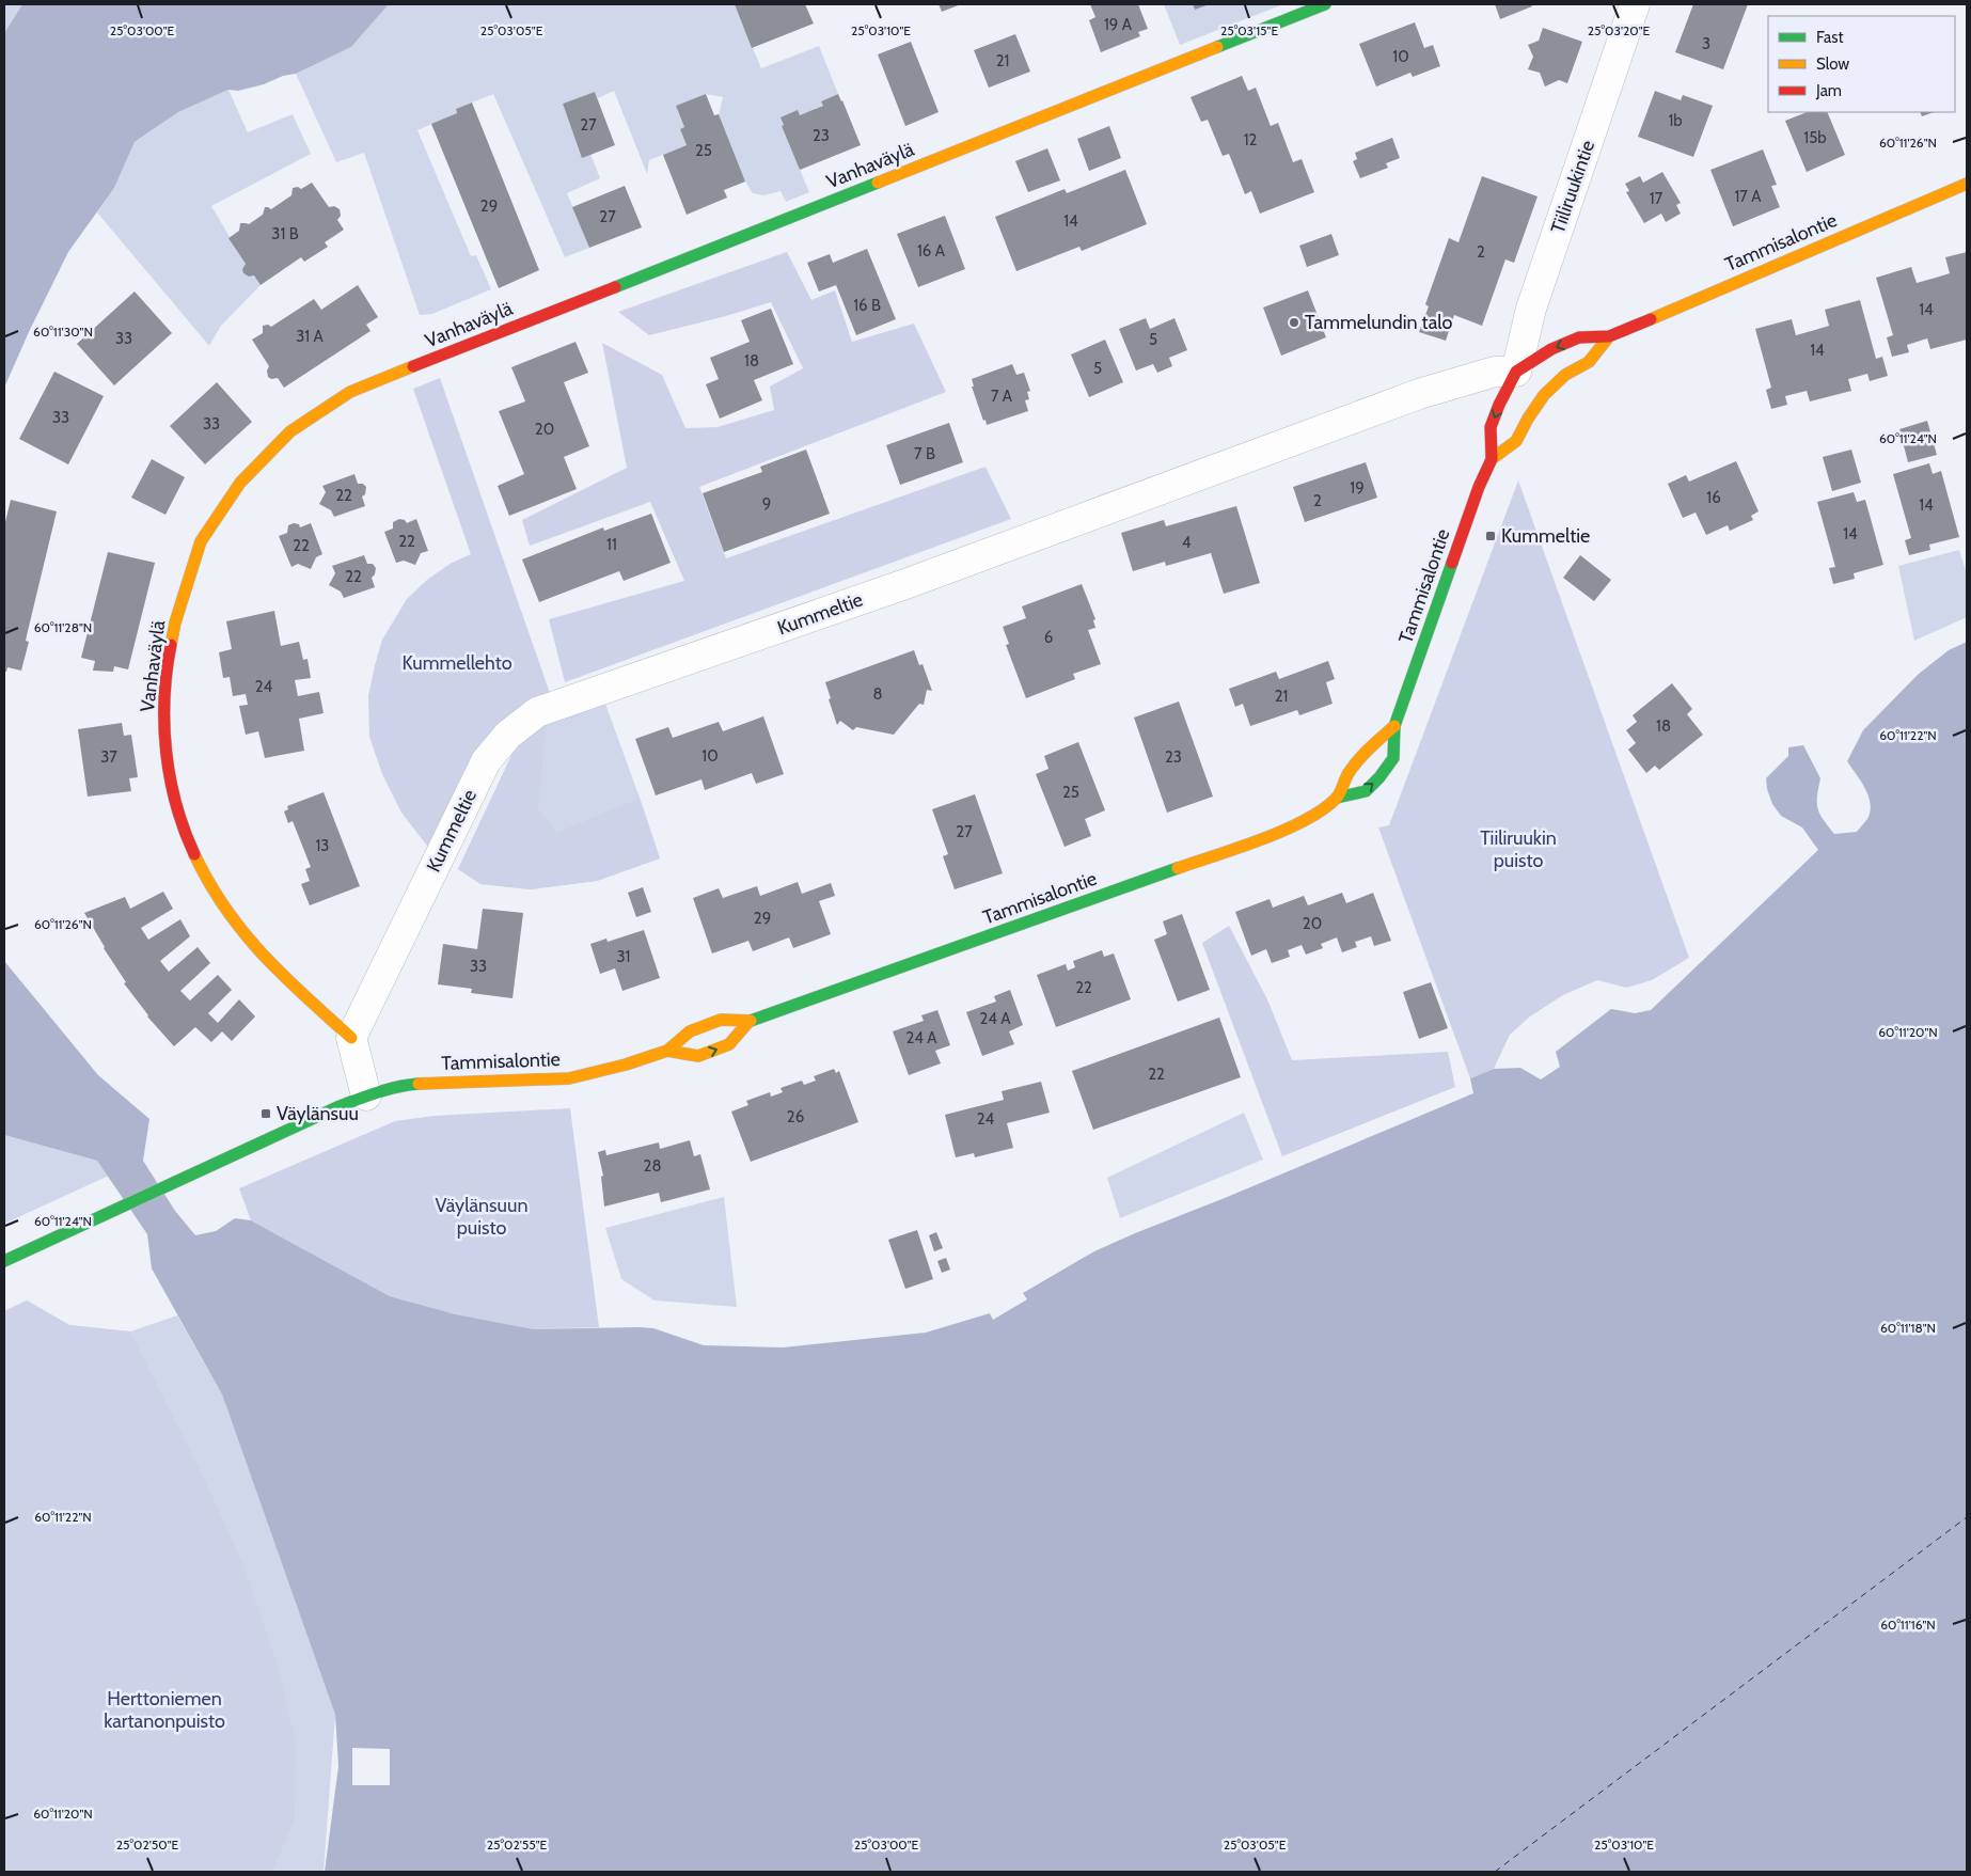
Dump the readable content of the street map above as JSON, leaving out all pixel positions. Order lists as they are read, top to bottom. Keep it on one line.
{"streets":{"street":["Vanhaväylä","Tiiliruukintie","Tammisalontie","Kummeltie"]},"crossings":[["Vanhaväylä","Kummeltie"],["Tiiliruukintie","Tammisalontie"],["Tiiliruukintie","Kummeltie"],["Tammisalontie","Kummeltie"]],"parks":["Kummellehto","Tiiliruukin puisto","Väylänsuun puisto","Herttoniemen kartanonpuisto"],"places":{"other":["Tammelundin talo"],"transit":["Kummeltie","Väylänsuu"]},"house_numbers":["19 A","3","10","21","1b","27","23","15b","12","25","17 A","17","29","27","14","31 B","16 A","2","16 B","14","31 A","33","5","14","18","5","7 A","33","33","20","7 B","19","22","16","2","9","14","14","22","4","11","22","22","6","24","8","21","18","10","37","23","25","27","13","29","20","31","33","22","24 A","24 A","22","26","24","28"],"legend":["Fast","Slow","Jam"],"coordinates":["25°03'00\"E","25°03'05\"E","25°03'10\"E","25°03'15\"E","25°03'20\"E","60°11'26\"N","60°11'30\"N","60°11'24\"N","60°11'28\"N","60°11'22\"N","60°11'20\"N","60°11'18\"N","60°11'16\"N","25°02'50\"E","25°02'55\"E"]}
